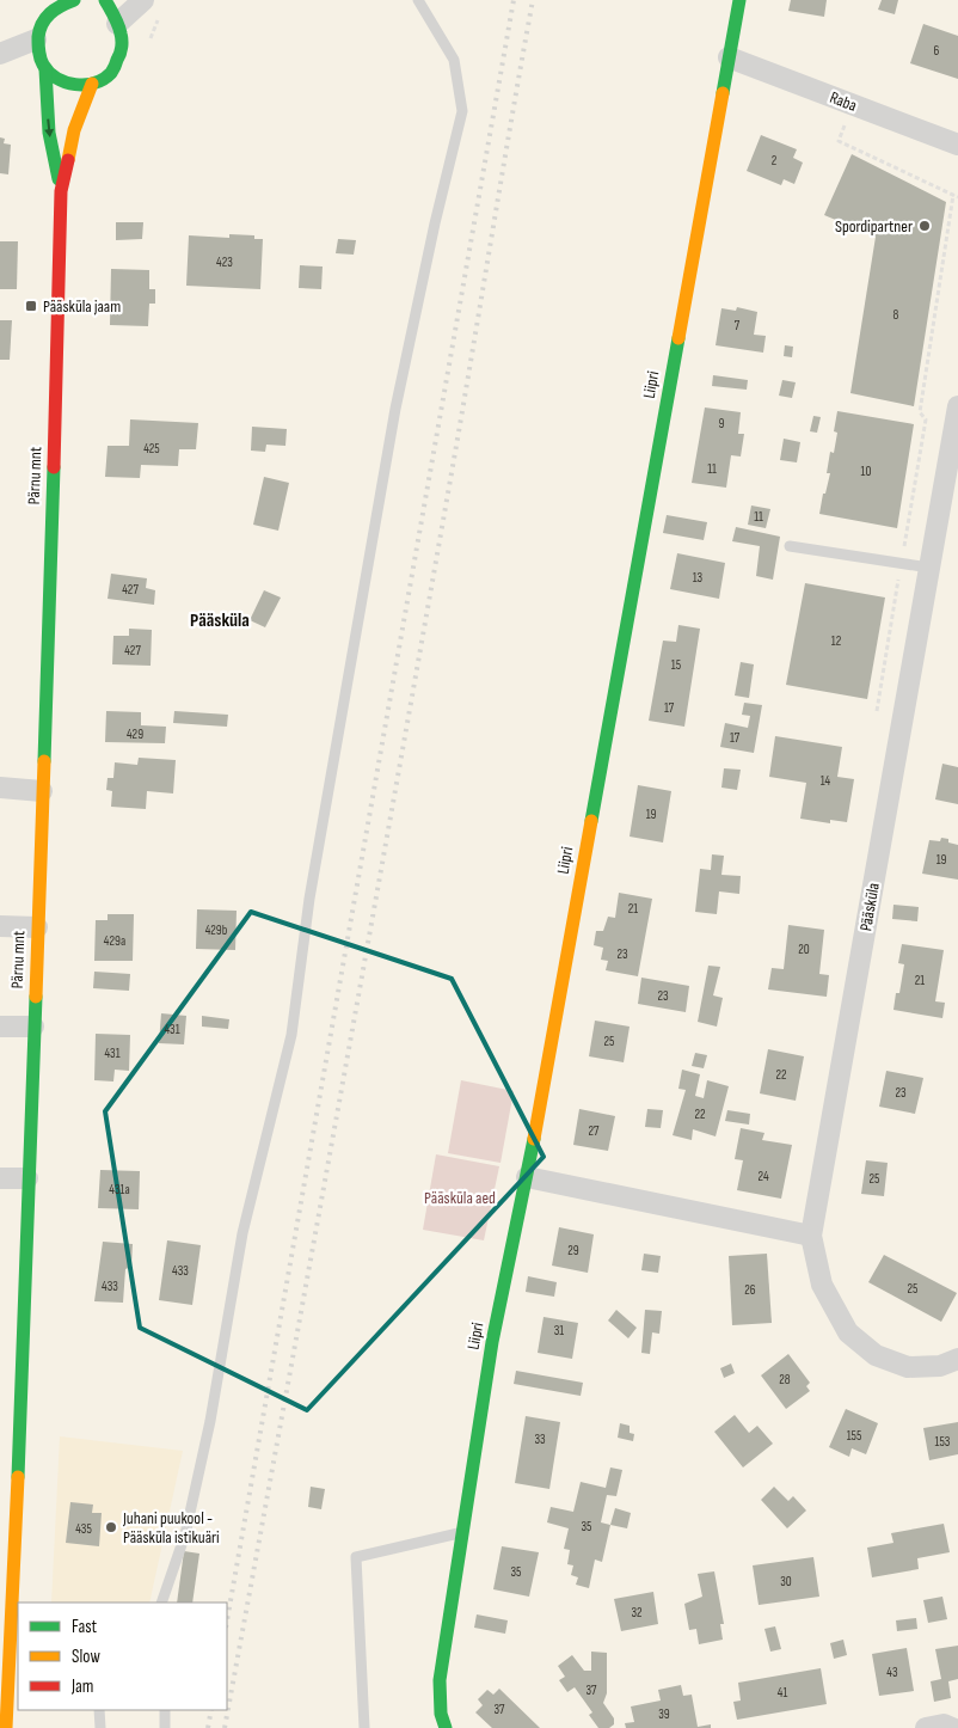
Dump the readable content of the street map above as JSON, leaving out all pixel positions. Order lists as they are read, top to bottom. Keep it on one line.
{"streets":{"main road":["Liipri","Pärnu mnt"],"street":["Raba","Pääsküla"]},"crossings":[["Raba","Liipri"]],"districts":["Pääsküla"],"parks":["Pääsküla aed"],"places":{"other":["Spordipartner","Juhani puukool - Pääsküla istikuäri"],"transit":["Pääsküla jaam"]},"house_numbers":["6","2","423","8","7","9","425","11","10","11","13","427","12","427","15","17","429","17","14","19","19","21","429b","429a","20","23","21","23","431","25","431","22","23","22","27","24","25","431a","29","433","433","25","26","31","28","155","33","153","35","435","35","30","32","43","37","41","37","39"],"legend":["Fast","Slow","Jam"]}
